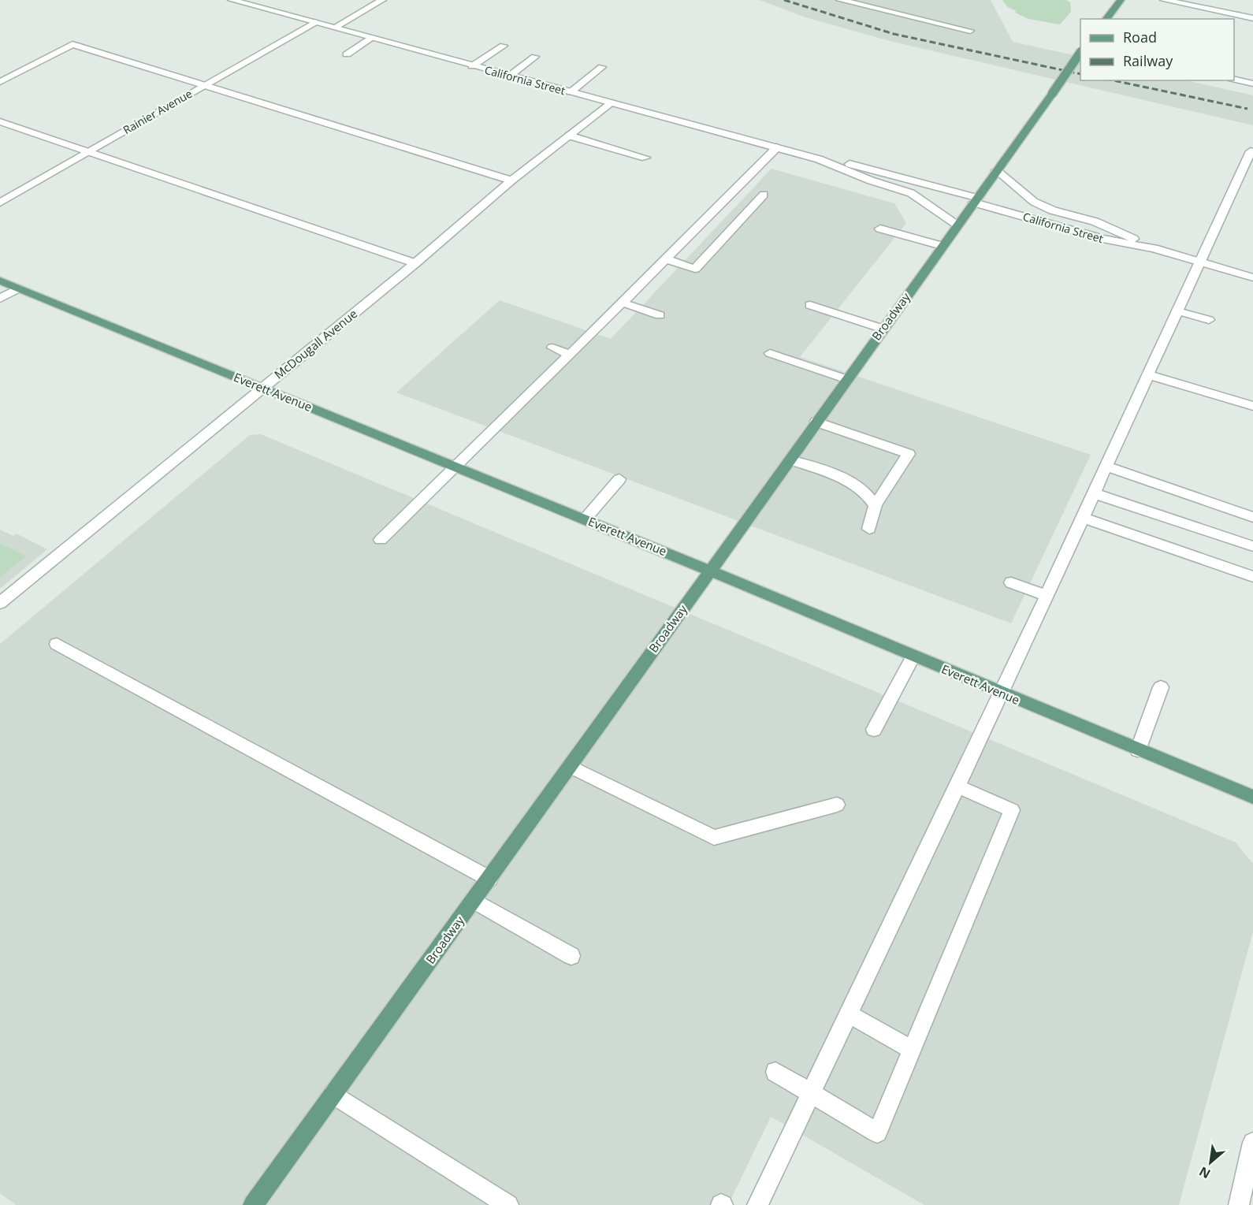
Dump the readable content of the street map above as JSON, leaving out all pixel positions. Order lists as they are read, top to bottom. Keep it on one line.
{"streets":{"main road":["Broadway","Everett Avenue"],"street":["California Street","Rainier Avenue","McDougall Avenue"]},"crossings":[["California Street","Rainier Avenue"],["California Street","Broadway"],["California Street","McDougall Avenue"],["Broadway","Everett Avenue"],["McDougall Avenue","Everett Avenue"]],"legend":["Road","Railway"],"north":"bottom left"}
